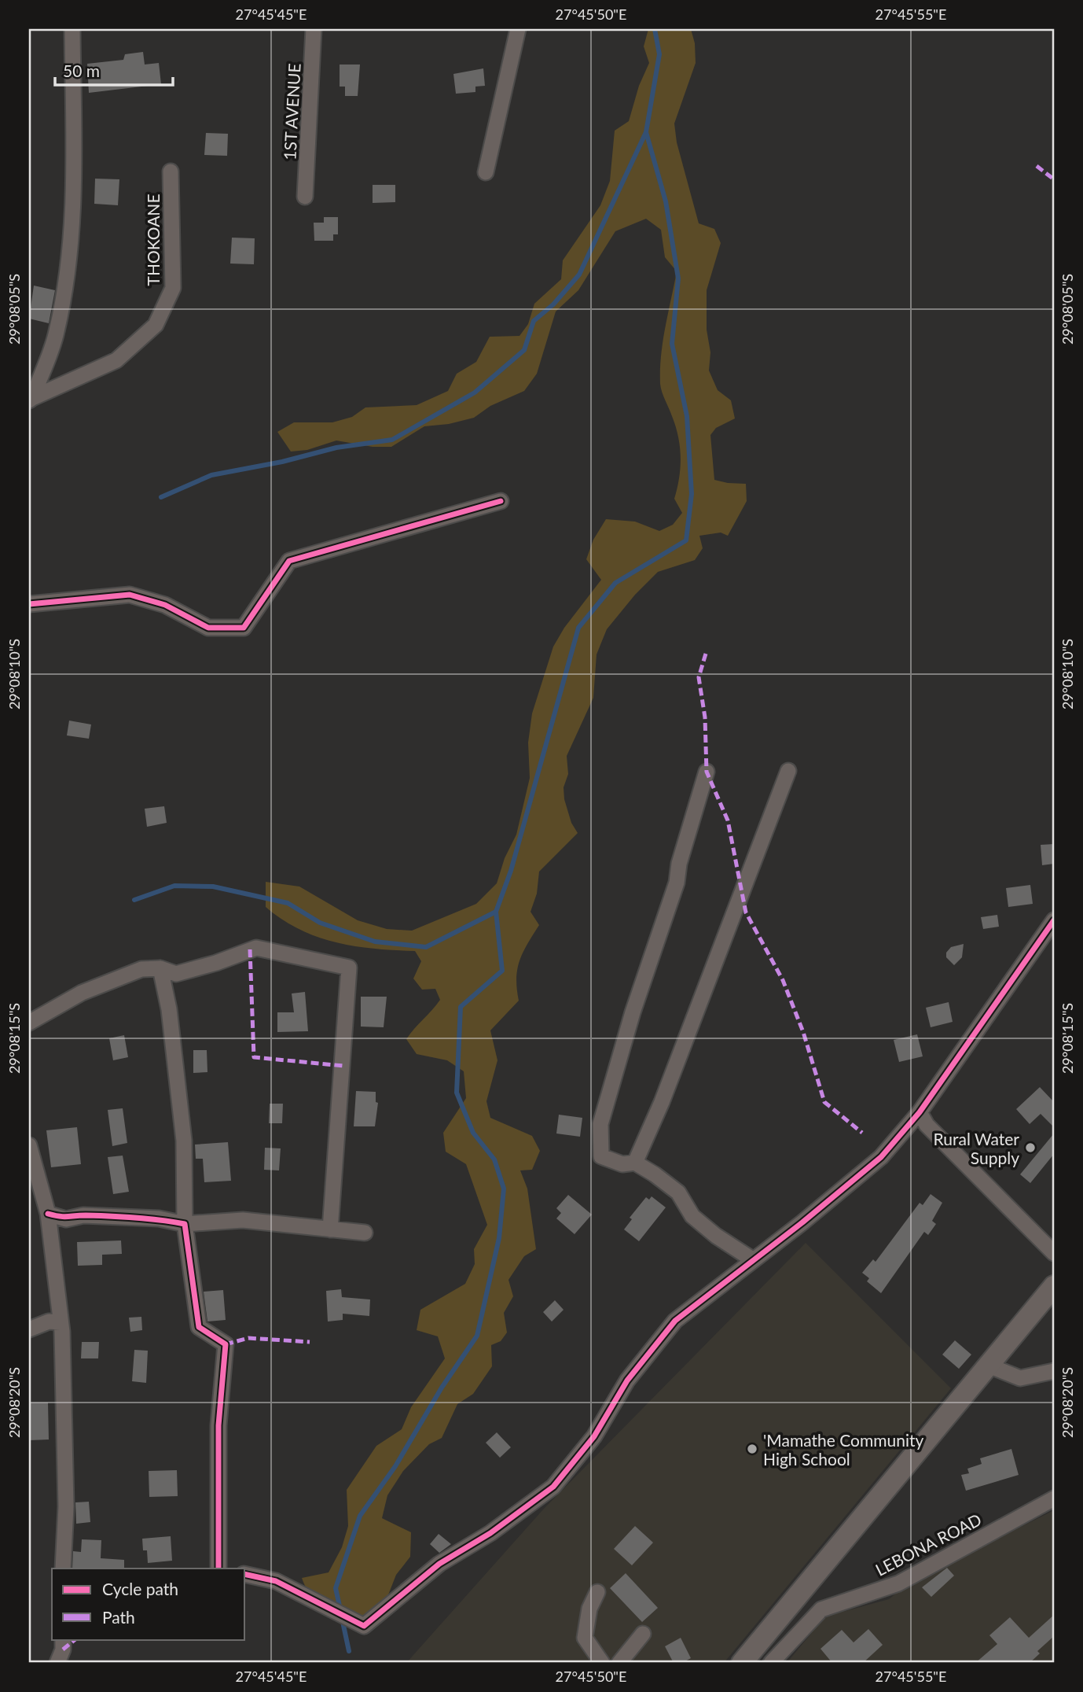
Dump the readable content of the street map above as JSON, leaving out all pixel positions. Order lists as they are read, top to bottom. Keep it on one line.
{"streets":{"street":["1ST AVENUE","THOKOANE","LEBONA ROAD"]},"places":["Rural Water Supply","'Mamathe Community High School"],"legend":["Cycle path","Path"],"scale_bar":"50 m","coordinates":["27°45'45\"E","27°45'50\"E","27°45'55\"E","29°08'05\"S","29°08'10\"S","29°08'15\"S","29°08'20\"S"]}
